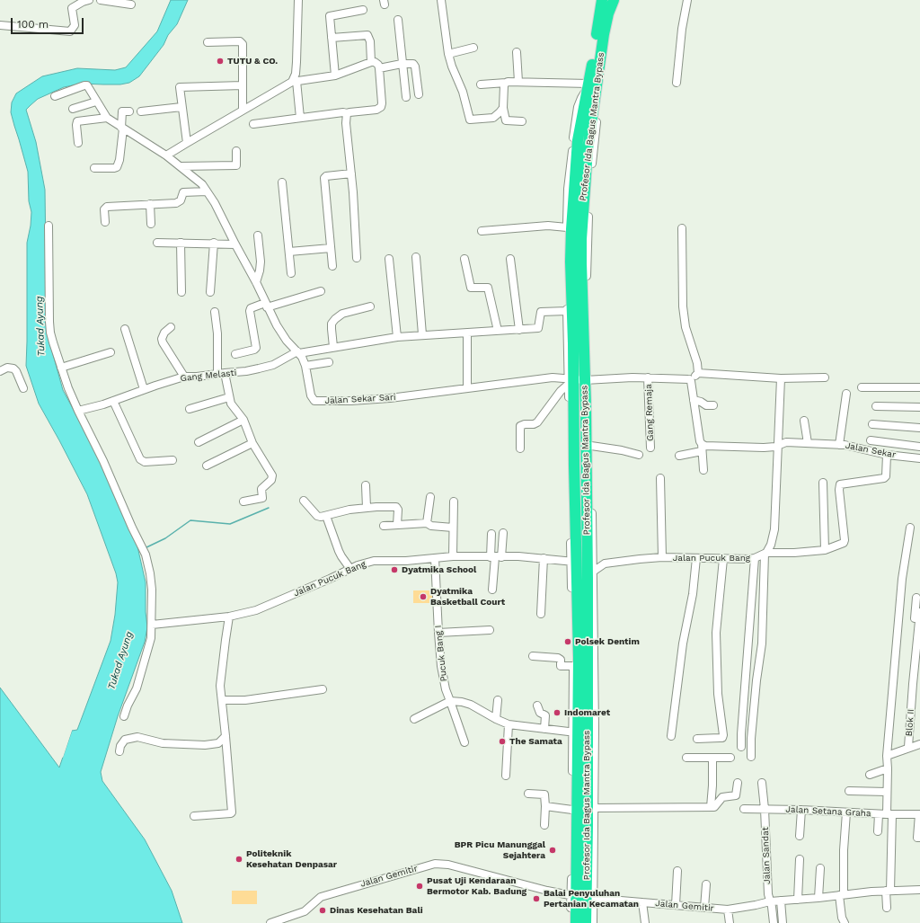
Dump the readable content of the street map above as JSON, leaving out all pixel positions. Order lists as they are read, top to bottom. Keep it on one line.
{"streets":{"highway":["Profesor Ida Bagus Mantra Bypass"],"street":["Gang Melasti","Jalan Sekar Sari","Gang Remaja","Jalan Sekar","Jalan Pucuk Bang","Pucuk Bang I","Blok II","Jalan Setana Graha","Jalan Sandat","Jalan Gemitir"]},"crossings":[["Profesor Ida Bagus Mantra Bypass","Jalan Sekar Sari"],["Profesor Ida Bagus Mantra Bypass","Jalan Pucuk Bang"],["Profesor Ida Bagus Mantra Bypass","Jalan Gemitir"],["Gang Melasti","Jalan Sekar Sari"],["Jalan Sekar Sari","Gang Remaja"],["Jalan Pucuk Bang","Pucuk Bang I"],["Jalan Setana Graha","Jalan Sandat"],["Jalan Sandat","Jalan Gemitir"]],"water":["Tukad Ayung"],"places":["TUTU & CO.","Dyatmika School","Dyatmika Basketball Court","Polsek Dentim","Indomaret","The Samata","BPR Picu Manunggal Sejahtera","Politeknik Kesehatan Denpasar","Pusat Uji Kendaraan Bermotor Kab. Badung","Balai Penyuluhan Pertanian Kecamatan","Dinas Kesehatan Bali"],"scale_bar":"100 m"}
